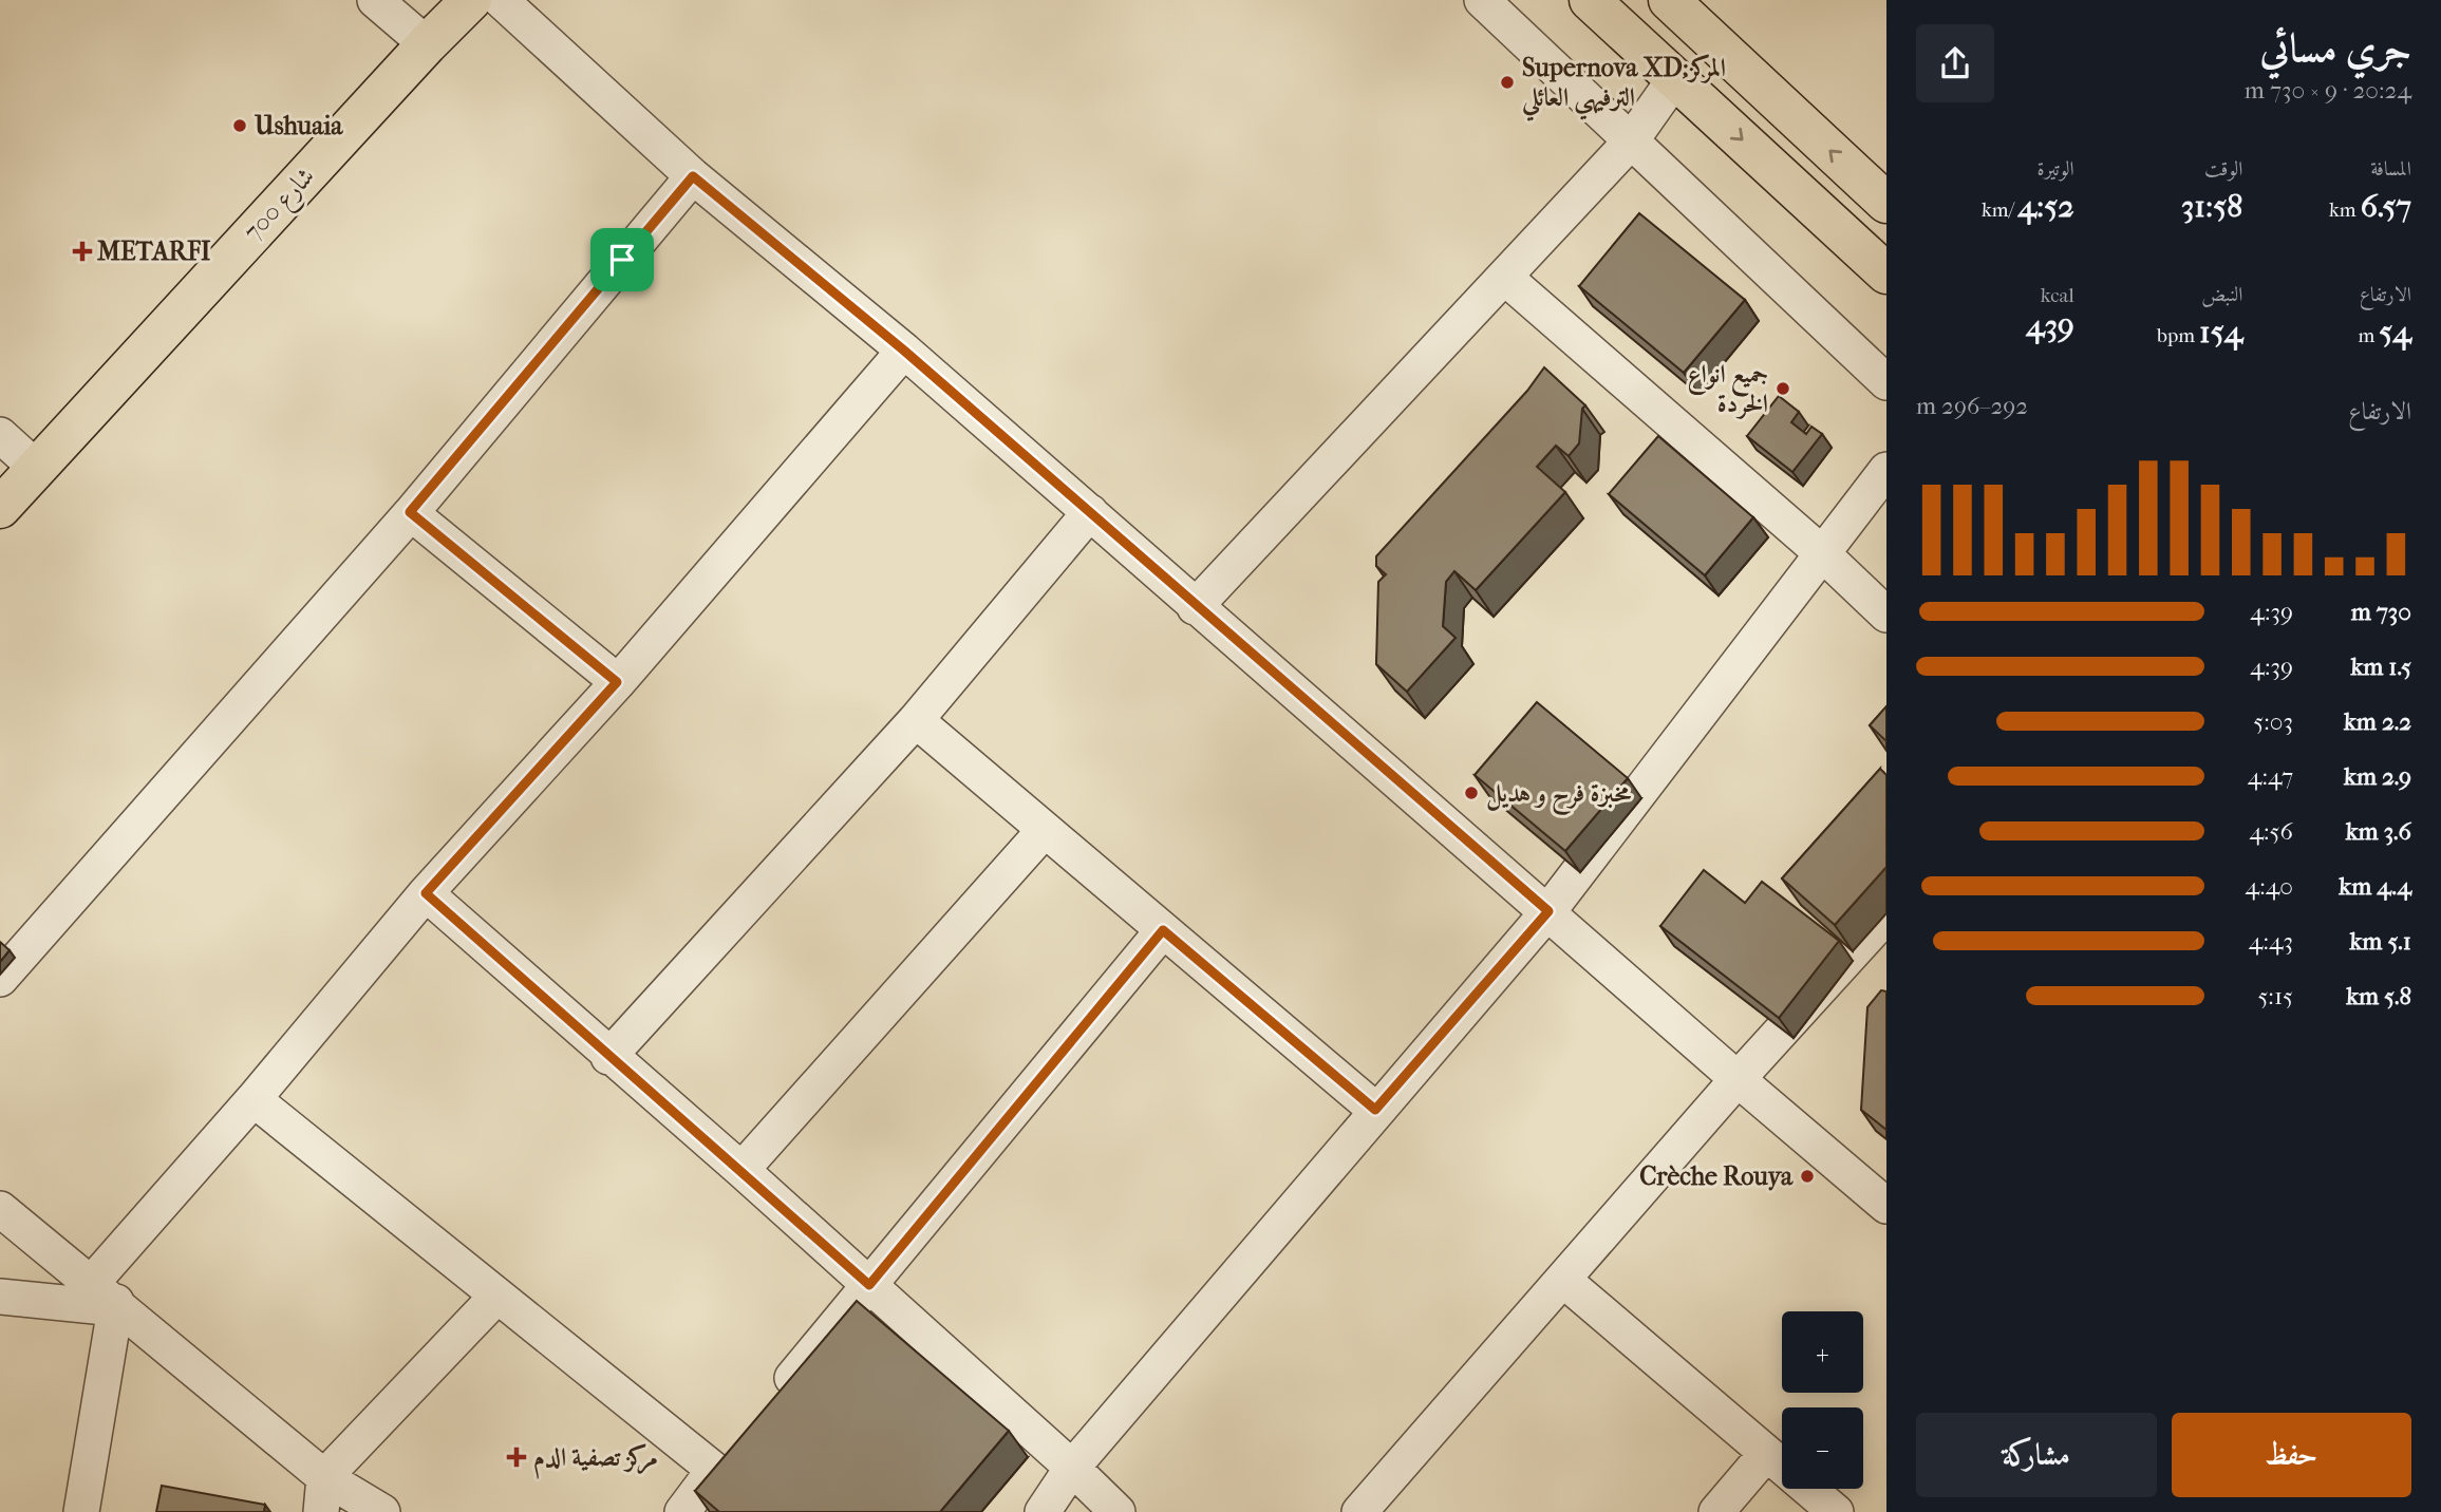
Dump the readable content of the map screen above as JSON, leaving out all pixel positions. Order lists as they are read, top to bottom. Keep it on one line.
{"streets":{"main road":["شارع 700"]},"places":{"other":["Supernova XD;المركز الترفيهي العائلي","Ushuaia","جميع انواع الخردة","مخبزة فرح و هديل","Crèche Rouya"],"health":["METARFI","مركز تصفية الدم"]},"page":{"heading":["جري مسائي","20:24 · 9 × 730 m"],"stats":[["المسافة","6.57 km"],["الوقت","31:58"],["الوتيرة","4:52 /km"],["الارتفاع","54 m"],["النبض","154 bpm"],["kcal","439"]],"chart":["الارتفاع","292–296 m"],"list":[{"name":"730 m","note":"4:39"},{"name":"1.5 km","note":"4:39"},{"name":"2.2 km","note":"5:03"},{"name":"2.9 km","note":"4:47"},{"name":"3.6 km","note":"4:56"},{"name":"4.4 km","note":"4:40"},{"name":"5.1 km","note":"4:43"},{"name":"5.8 km","note":"5:15"}],"map_buttons":["+","−"],"buttons":["حفظ","مشاركة"]}}
